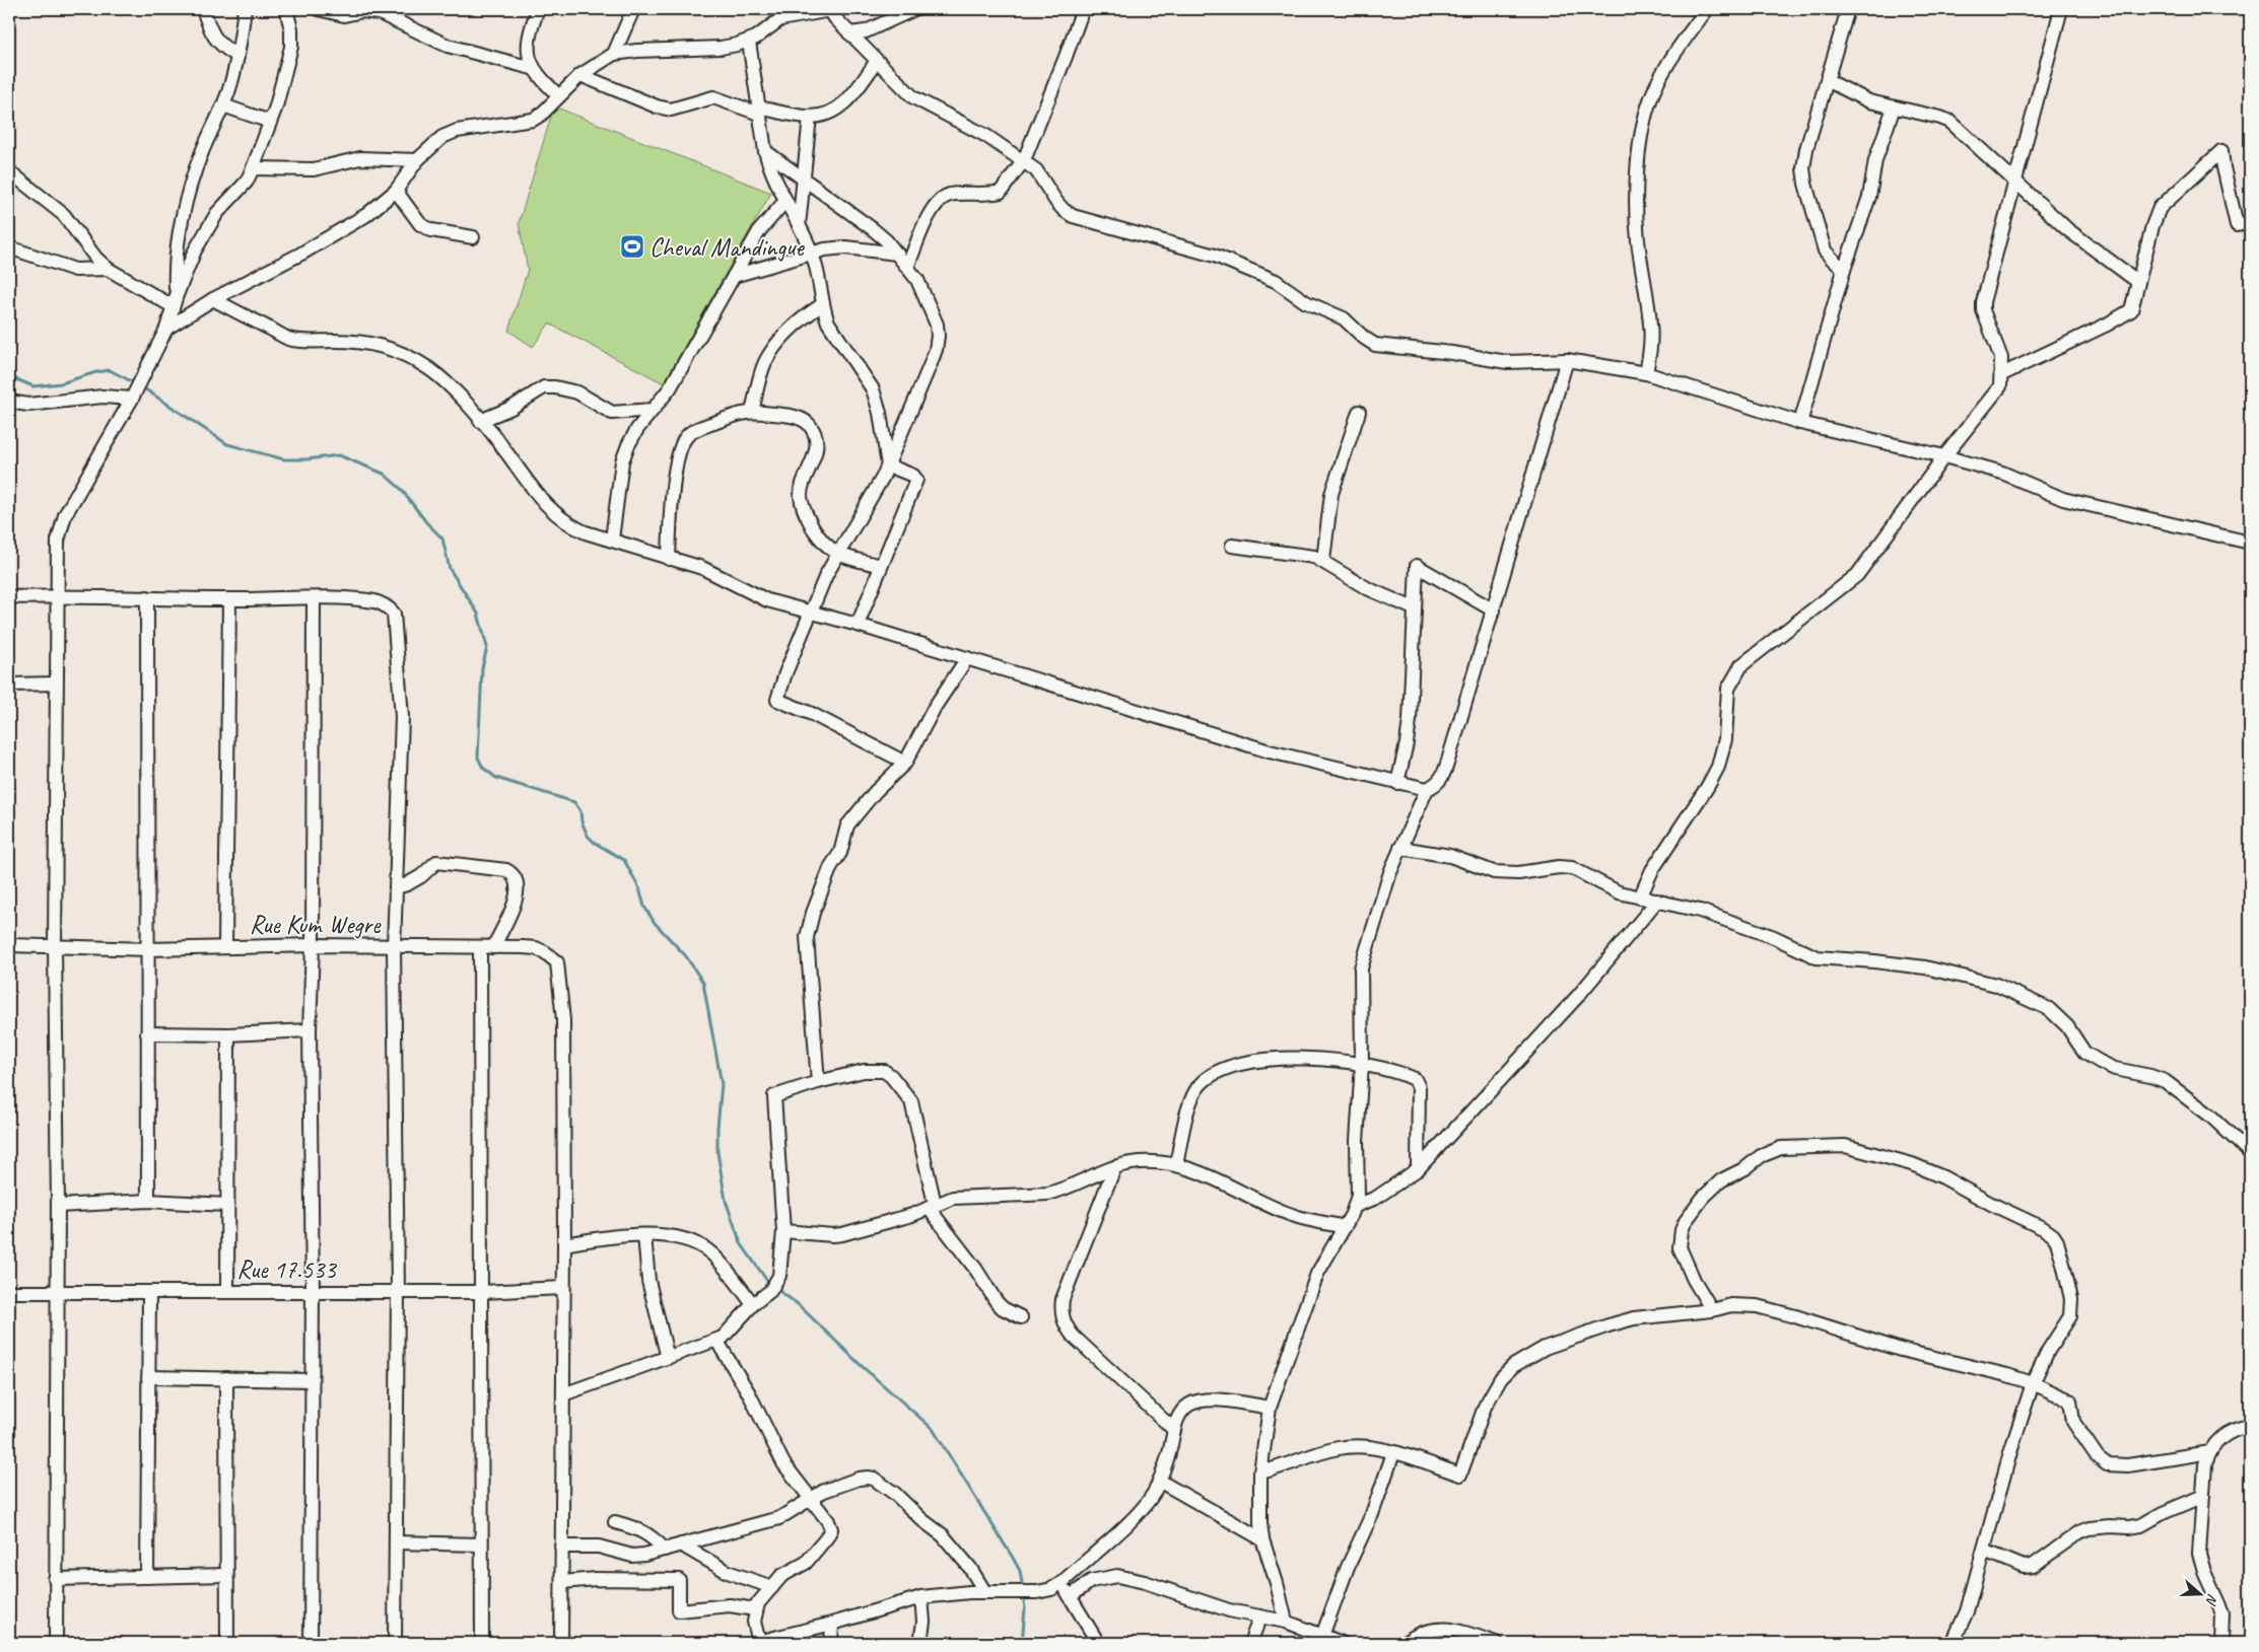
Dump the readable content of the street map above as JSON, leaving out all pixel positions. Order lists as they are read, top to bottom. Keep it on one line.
{"streets":{"street":["Rue Kum Wegre","Rue 17.533"]},"crossings":[["Rue Kum Wegre","Rue 17.533"]],"places":{"sports":["Cheval Mandingue"]},"north":"right"}
